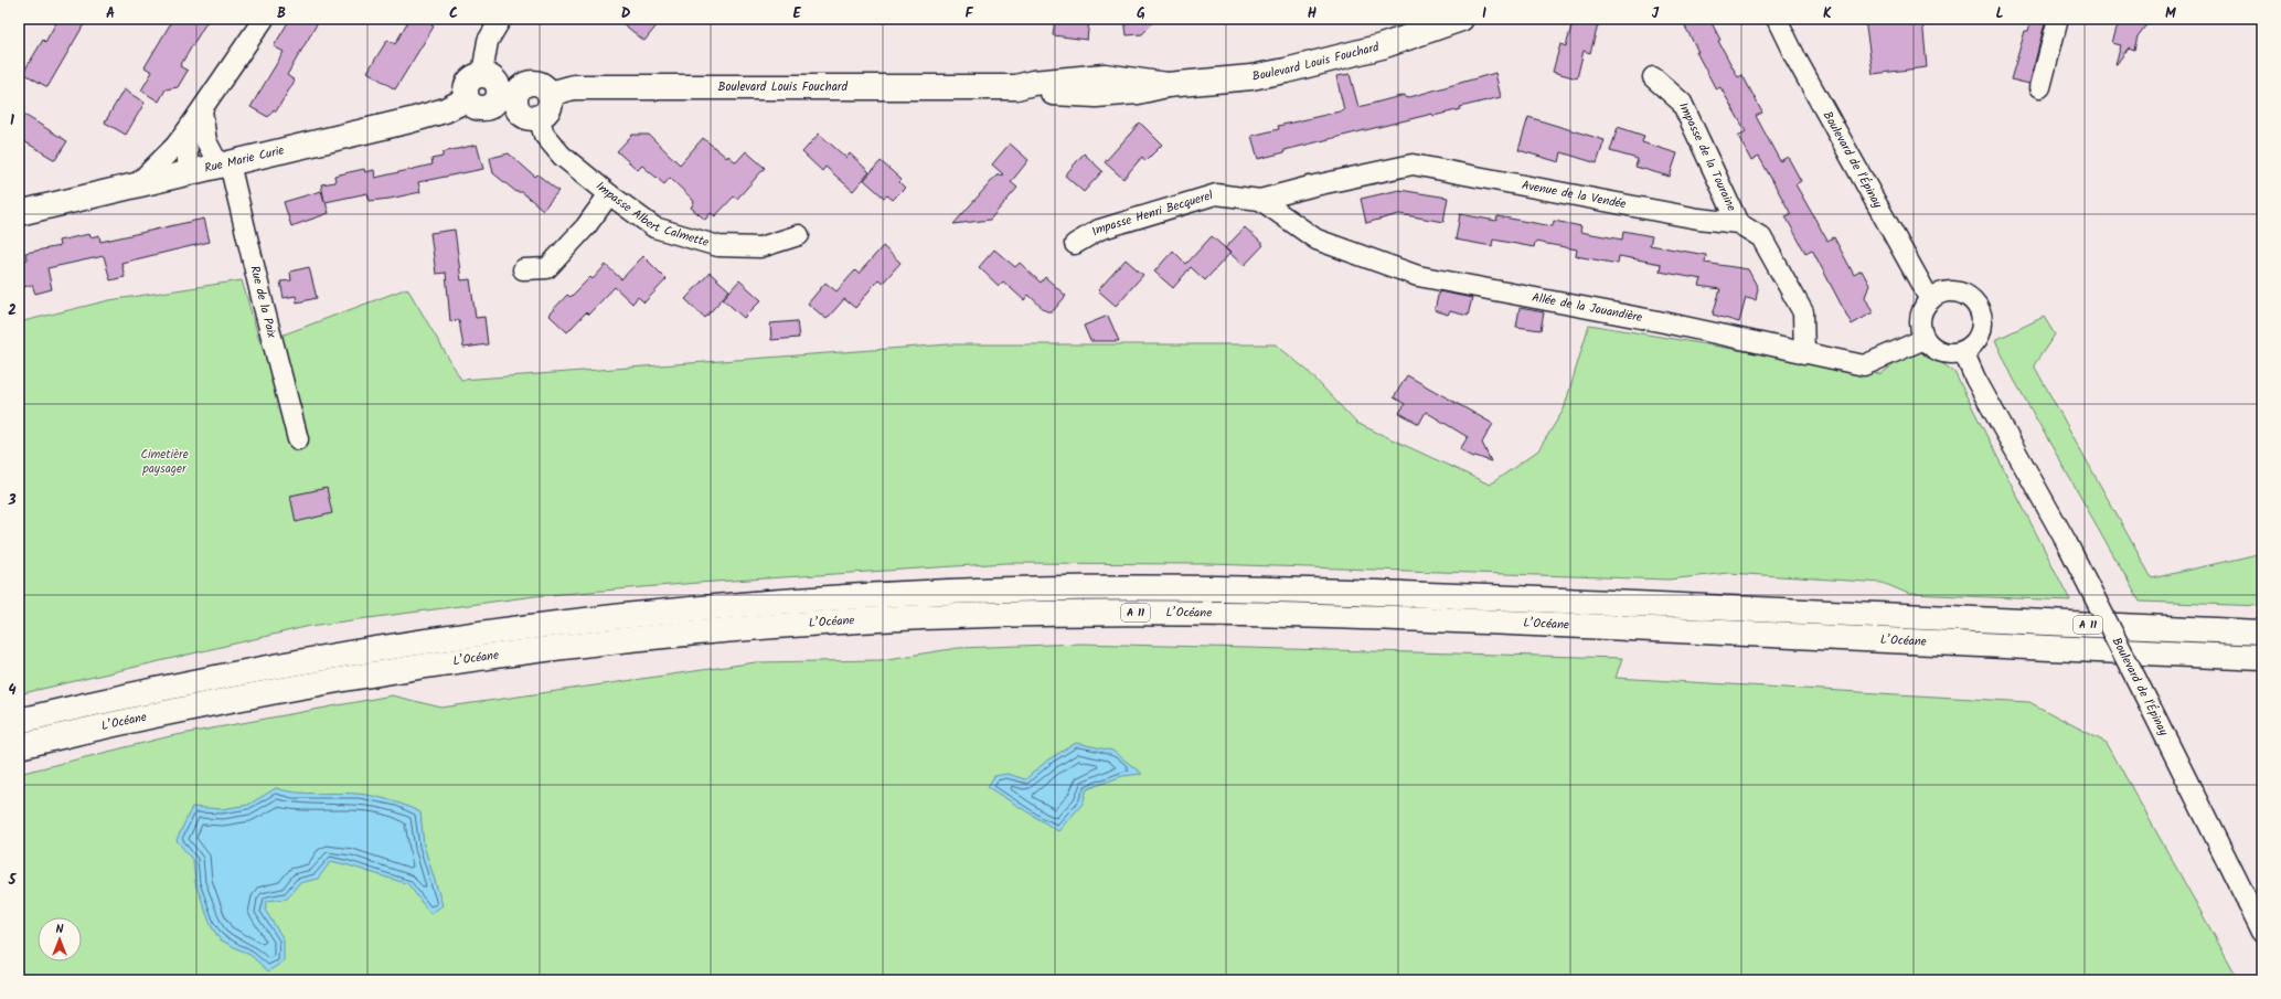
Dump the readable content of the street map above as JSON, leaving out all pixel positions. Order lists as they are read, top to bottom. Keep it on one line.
{"streets":{"main road":["Boulevard Louis Fouchard","Rue Marie Curie","A 11","L’Océane"],"street":["Impasse de la Touraine","Boulevard de l'Épinay","Avenue de la Vendée","Impasse Albert Calmette","Impasse Henri Becquerel","Rue de la Paix","Allée de la Jouandière"]},"crossings":[["Boulevard Louis Fouchard","Impasse Albert Calmette"],["Impasse de la Touraine","Avenue de la Vendée"],["Rue Marie Curie","Rue de la Paix"],["Boulevard de l'Épinay","Allée de la Jouandière"],["Avenue de la Vendée","Impasse Henri Becquerel"],["Avenue de la Vendée","Allée de la Jouandière"],["Impasse Henri Becquerel","Allée de la Jouandière"]],"parks":["Cimetière paysager"],"north":"top","grid":{"columns":["A","B","C","D","E","F","G","H","I","J","K","L","M"],"rows":["1","2","3","4","5"]}}
